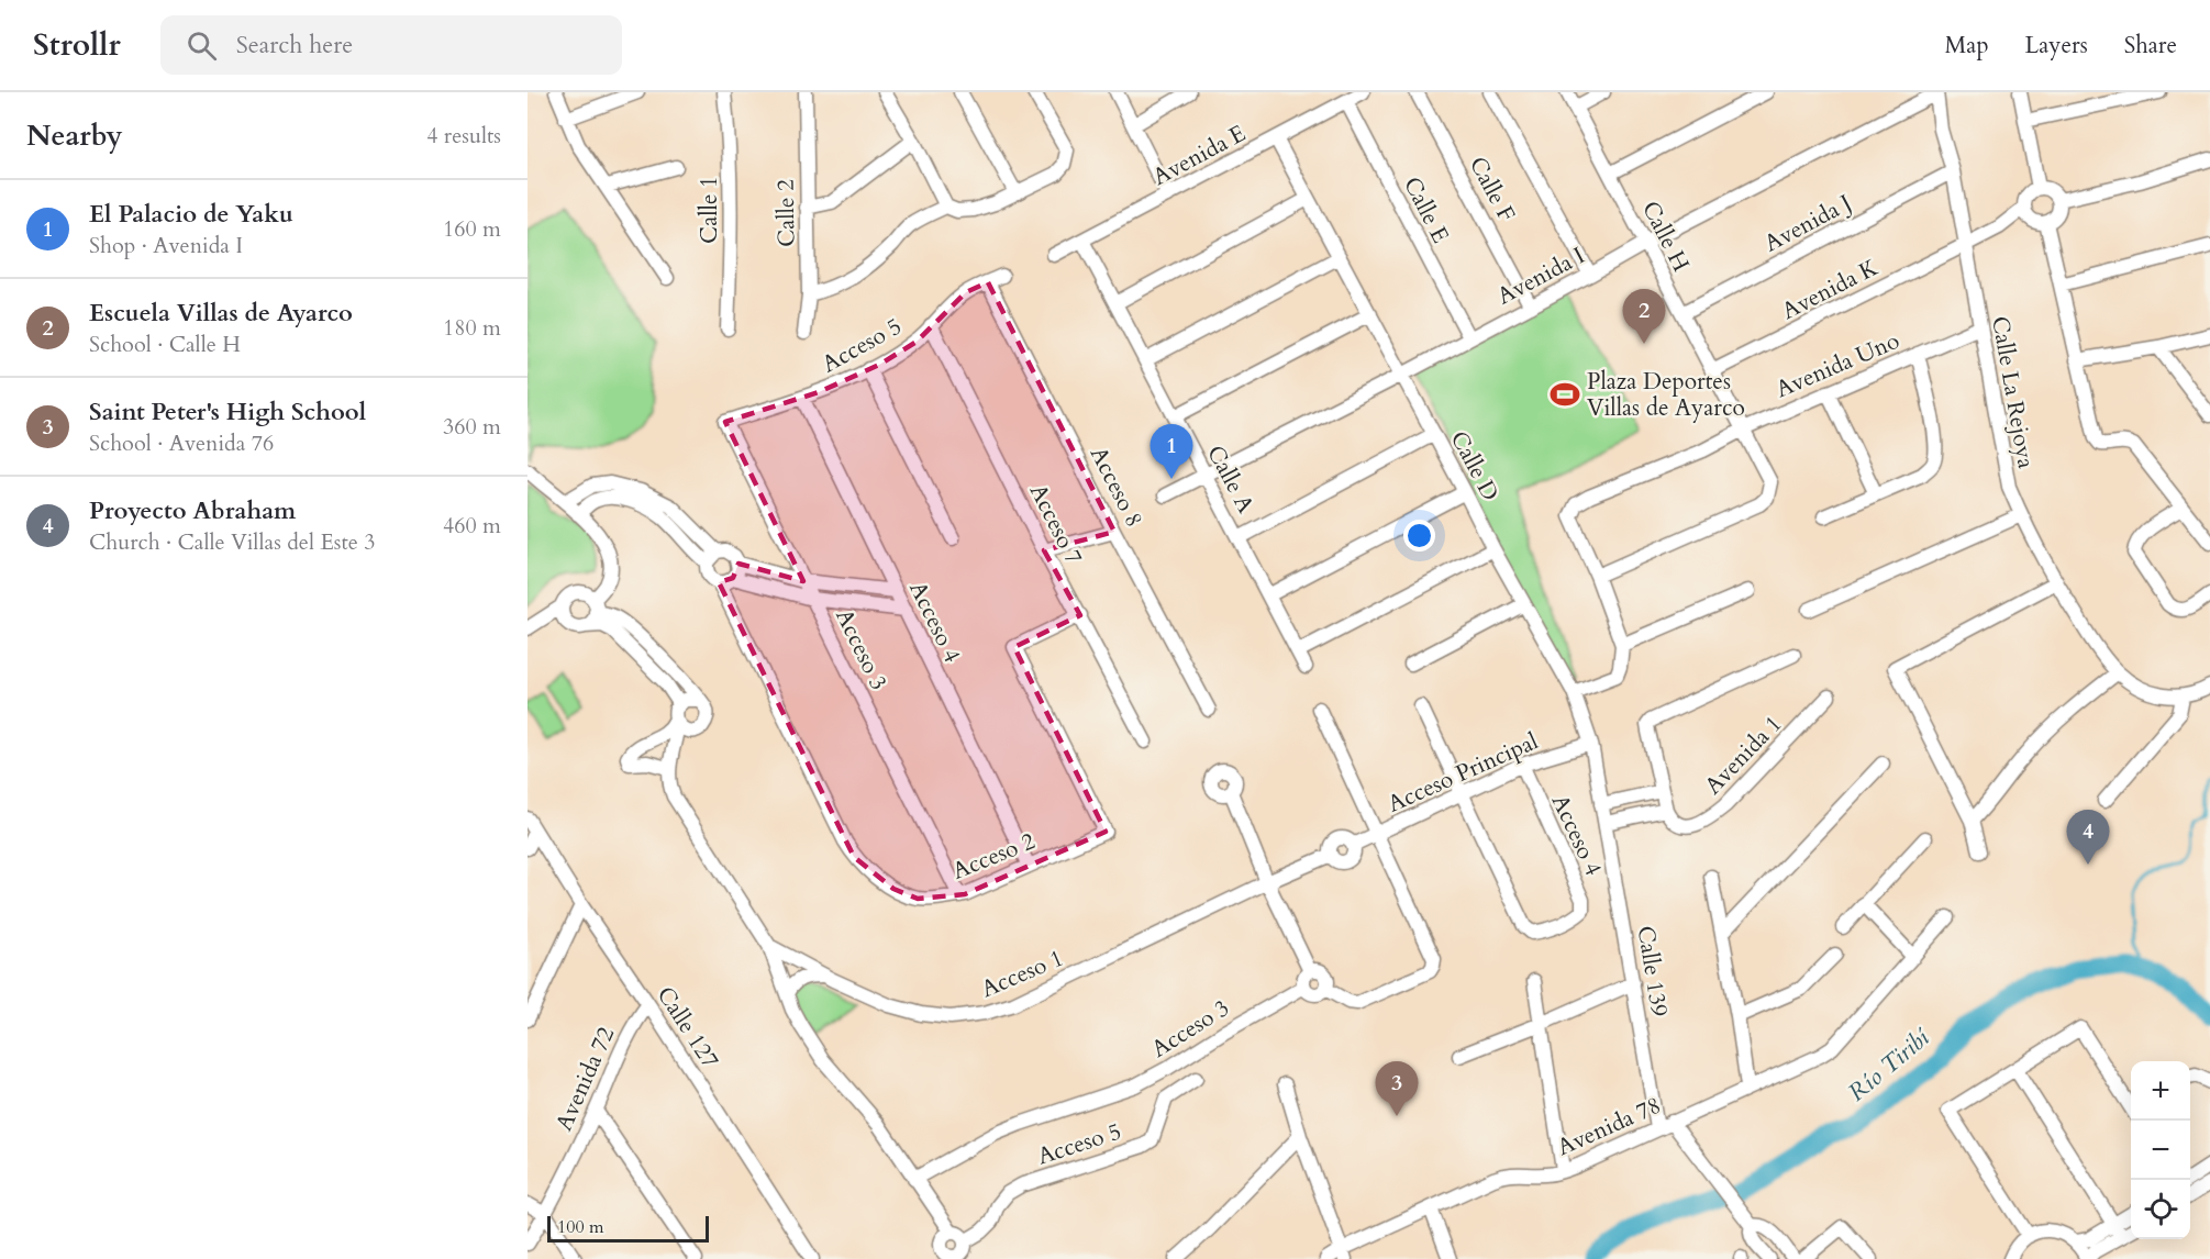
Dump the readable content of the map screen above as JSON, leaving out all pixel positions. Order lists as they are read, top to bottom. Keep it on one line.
{"streets":{"street":["Avenida E","Calle F","Calle 1","Calle E","Calle 2","Avenida J","Calle H","Avenida I","Avenida K","Acceso 5","Avenida Uno","Calle La Rejoya","Calle D","Calle A","Acceso 8","Acceso 7","Acceso 4","Acceso 3","Avenida 1","Acceso Principal","Acceso 2","Calle 139","Acceso 1","Calle 127","Avenida 72","Avenida 78"]},"crossings":[["Avenida E","Calle E"],["Avenida E","Calle D"],["Avenida E","Calle A"],["Calle F","Avenida I"],["Calle E","Avenida I"],["Avenida J","Calle H"],["Avenida J","Calle La Rejoya"],["Calle H","Avenida I"],["Calle H","Avenida K"],["Calle H","Avenida Uno"],["Avenida I","Calle La Rejoya"],["Avenida I","Calle D"],["Avenida I","Calle A"],["Avenida K","Calle La Rejoya"],["Acceso 5","Acceso 8"],["Acceso 5","Acceso 7"],["Acceso 5","Acceso 4"],["Acceso 5","Acceso 3"],["Avenida Uno","Calle La Rejoya"],["Calle D","Acceso Principal"],["Calle D","Calle 139"],["Acceso 7","Acceso 2"],["Acceso 4","Acceso Principal"],["Acceso 4","Acceso 2"],["Acceso 3","Acceso 2"],["Acceso Principal","Acceso 1"],["Calle 139","Avenida 78"],["Calle 127","Avenida 72"]],"water":["Río Tiribí"],"places":{"sports":["Plaza Deportes Villas de Ayarco"]},"scale_bar":"100 m","page":{"header":"Strollr","search":"Search here","nav":["Map","Layers","Share"],"heading":["Nearby","4 results"],"list":[{"mark":"1","name":"El Palacio de Yaku","note":"Shop · Avenida I","value":"160 m"},{"mark":"2","name":"Escuela Villas de Ayarco","note":"School · Calle H","value":"180 m"},{"mark":"3","name":"Saint Peter's High School","note":"School · Avenida 76","value":"360 m"},{"mark":"4","name":"Proyecto Abraham","note":"Church · Calle Villas del Este 3","value":"460 m"}],"pins":["2","1","4","3"],"map_buttons":["+","−"],"scale":"100 m"}}
